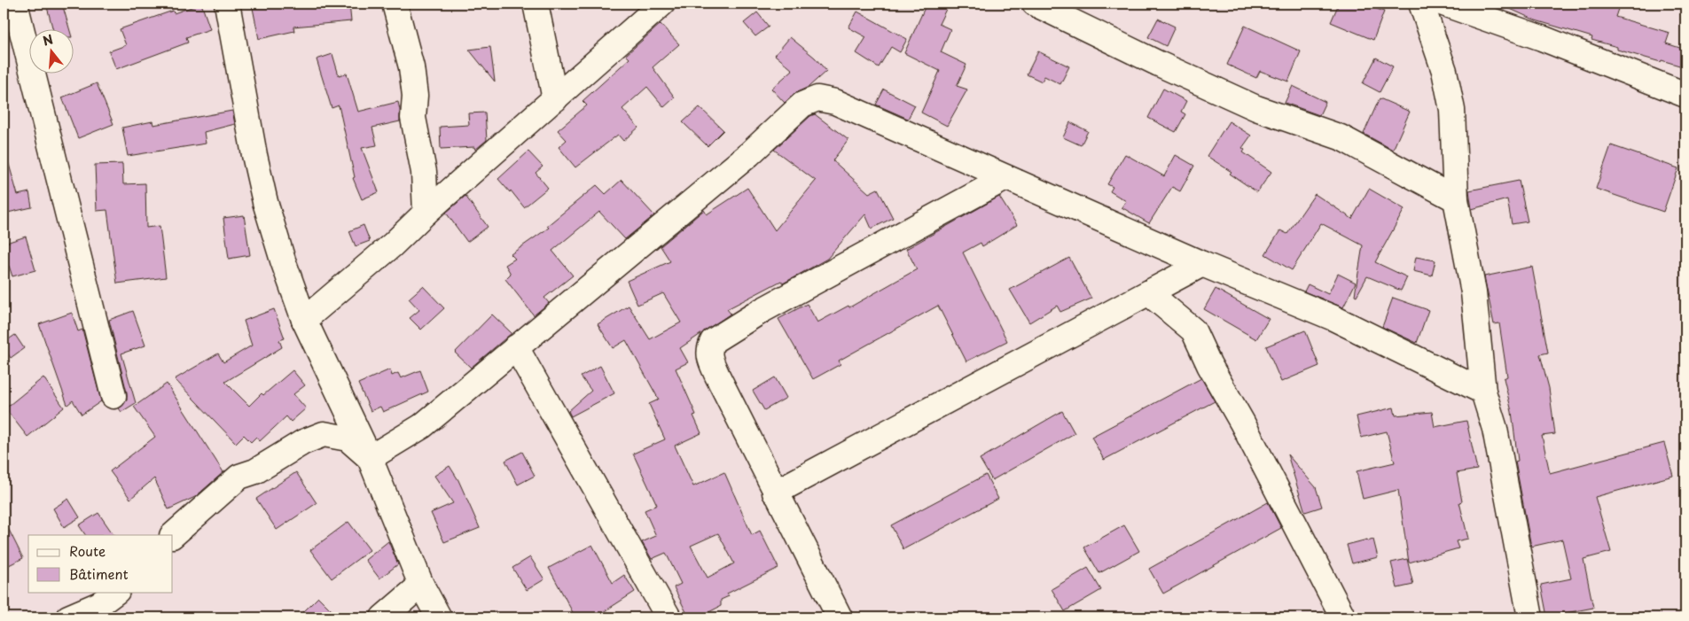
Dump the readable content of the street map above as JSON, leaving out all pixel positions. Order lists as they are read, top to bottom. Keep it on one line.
{"legend":["Route","Bâtiment"],"north":"top"}
